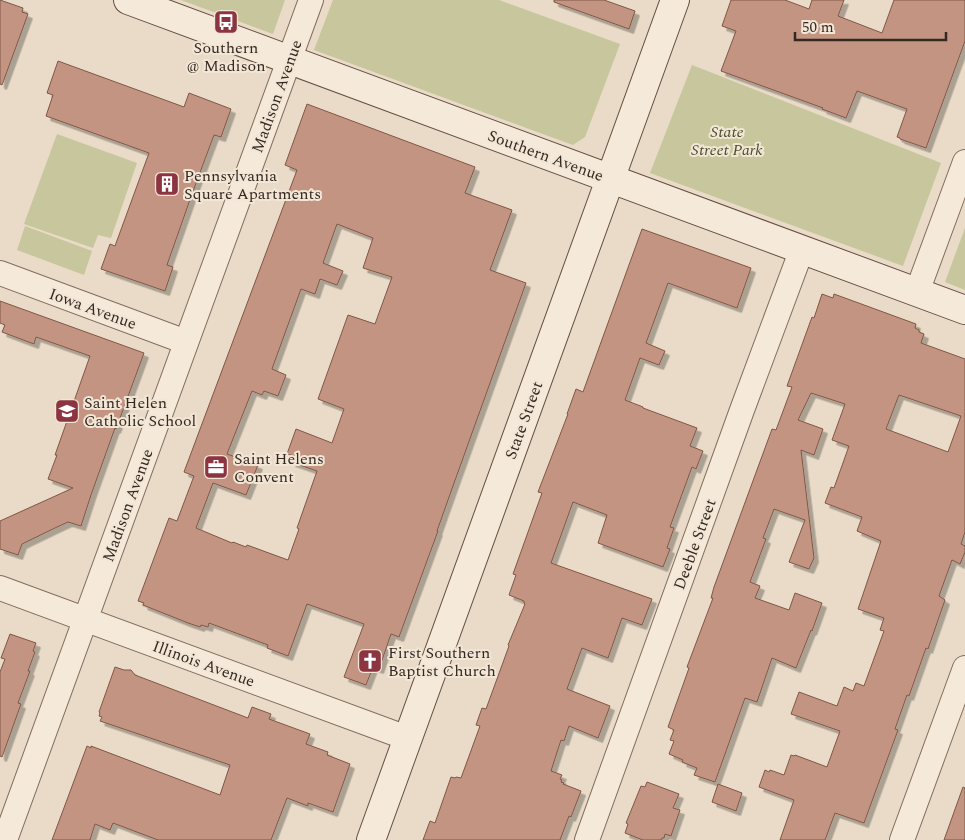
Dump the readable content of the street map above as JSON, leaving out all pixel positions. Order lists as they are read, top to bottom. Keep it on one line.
{"streets":{"street":["Madison Avenue","Southern Avenue","Iowa Avenue","State Street","Deeble Street","Illinois Avenue"]},"crossings":[["Madison Avenue","Southern Avenue"],["Madison Avenue","Iowa Avenue"],["Madison Avenue","Illinois Avenue"],["Southern Avenue","State Street"],["Southern Avenue","Deeble Street"],["State Street","Illinois Avenue"]],"parks":["State Street Park"],"places":{"bus stop":["Southern @ Madison"],"building":["Pennsylvania Square Apartments"],"school or university":["Saint Helen Catholic School"],"office":["Saint Helens Convent"],"church":["First Southern Baptist Church"]},"scale_bar":"50 m"}
